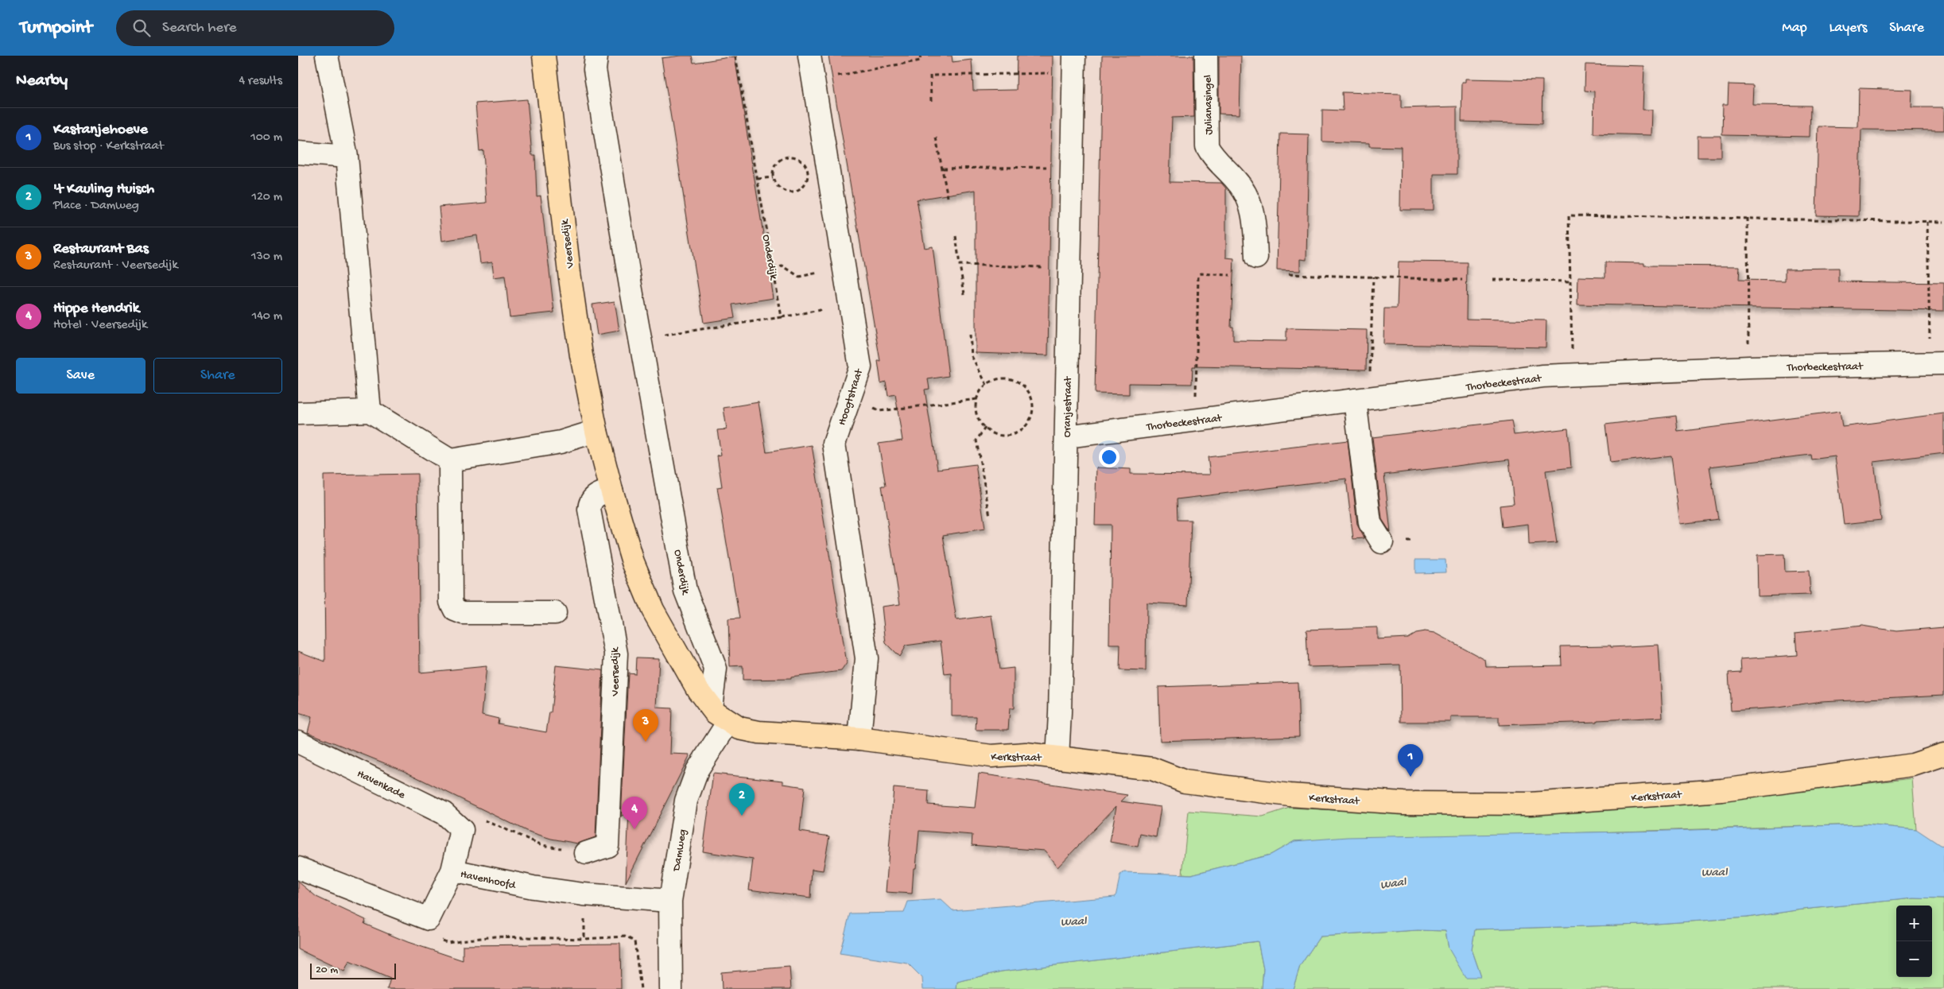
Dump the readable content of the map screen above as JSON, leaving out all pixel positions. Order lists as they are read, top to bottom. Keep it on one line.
{"streets":{"main road":["Veersedijk","Kerkstraat"],"street":["Julianasingel","Onderdijk","Thorbeckestraat","Hoogtstraat","Oranjestraat","Havenkade","Damweg","Havenhoofd"]},"crossings":[["Veersedijk","Onderdijk"],["Veersedijk","Kerkstraat"],["Veersedijk","Damweg"],["Thorbeckestraat","Oranjestraat"],["Hoogtstraat","Kerkstraat"],["Oranjestraat","Kerkstraat"],["Kerkstraat","Damweg"],["Damweg","Havenhoofd"]],"water":["Waal"],"scale_bar":"20 m","page":{"header":"Turnpoint","search":"Search here","nav":["Map","Layers","Share"],"heading":["Nearby","4 results"],"list":[{"mark":"1","name":"Kastanjehoeve","note":"Bus stop · Kerkstraat","value":"100 m"},{"mark":"2","name":"'t Kauling Huisch","note":"Place · Damweg","value":"120 m"},{"mark":"3","name":"Restaurant Bas","note":"Restaurant · Veersedijk","value":"130 m"},{"mark":"4","name":"Hippe Hendrik","note":"Hotel · Veersedijk","value":"140 m"}],"buttons":["Save","Share"],"pins":["3","1","2","4"],"map_buttons":["+","−"],"scale":"20 m"}}
